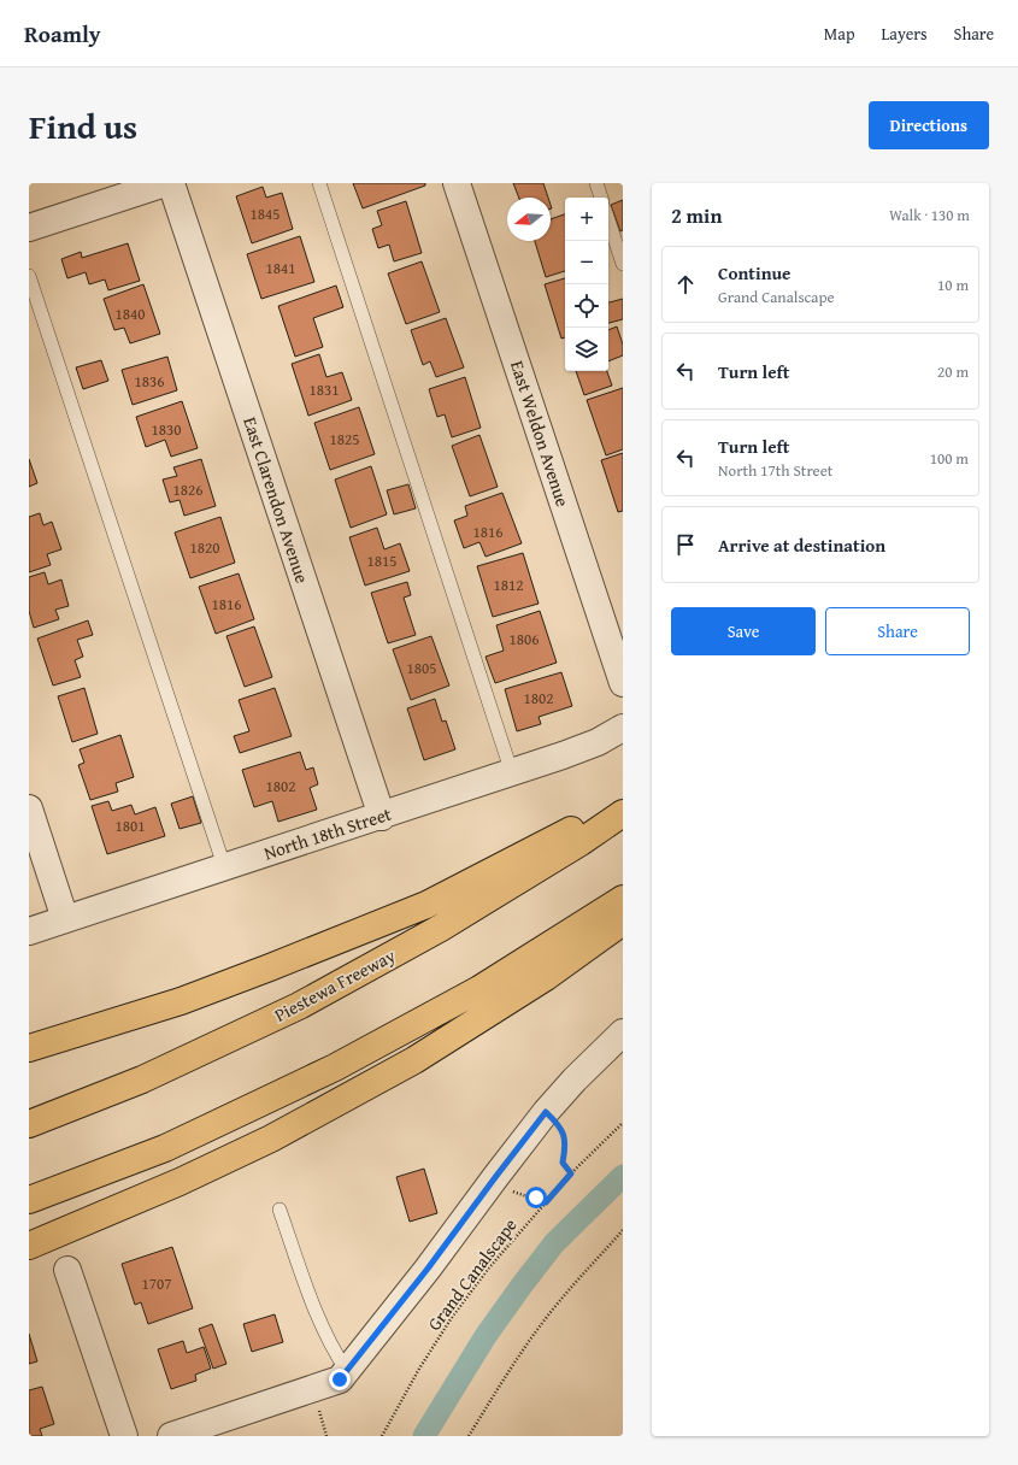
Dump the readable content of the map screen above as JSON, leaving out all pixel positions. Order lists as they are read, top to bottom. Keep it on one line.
{"streets":{"highway":["Piestewa Freeway"],"street":["East Weldon Avenue","East Clarendon Avenue","North 18th Street"],"path":["Grand Canalscape"]},"crossings":[["East Clarendon Avenue","North 18th Street"]],"house_numbers":["1845","1841","1840","1836","1831","1830","1825","1826","1816","1820","1815","1812","1816","1806","1805","1802","1802","1801","1707"],"north":"left","page":{"header":"Roamly","nav":["Map","Layers","Share"],"title":"Find us","buttons":["Directions",["Save","Share"]],"heading":["2 min","Walk · 130 m"],"map_buttons":["+","−"],"list":[["Continue","Grand Canalscape","10 m"],["Turn left","20 m"],["Turn left","North 17th Street","100 m"],"Arrive at destination"]}}
